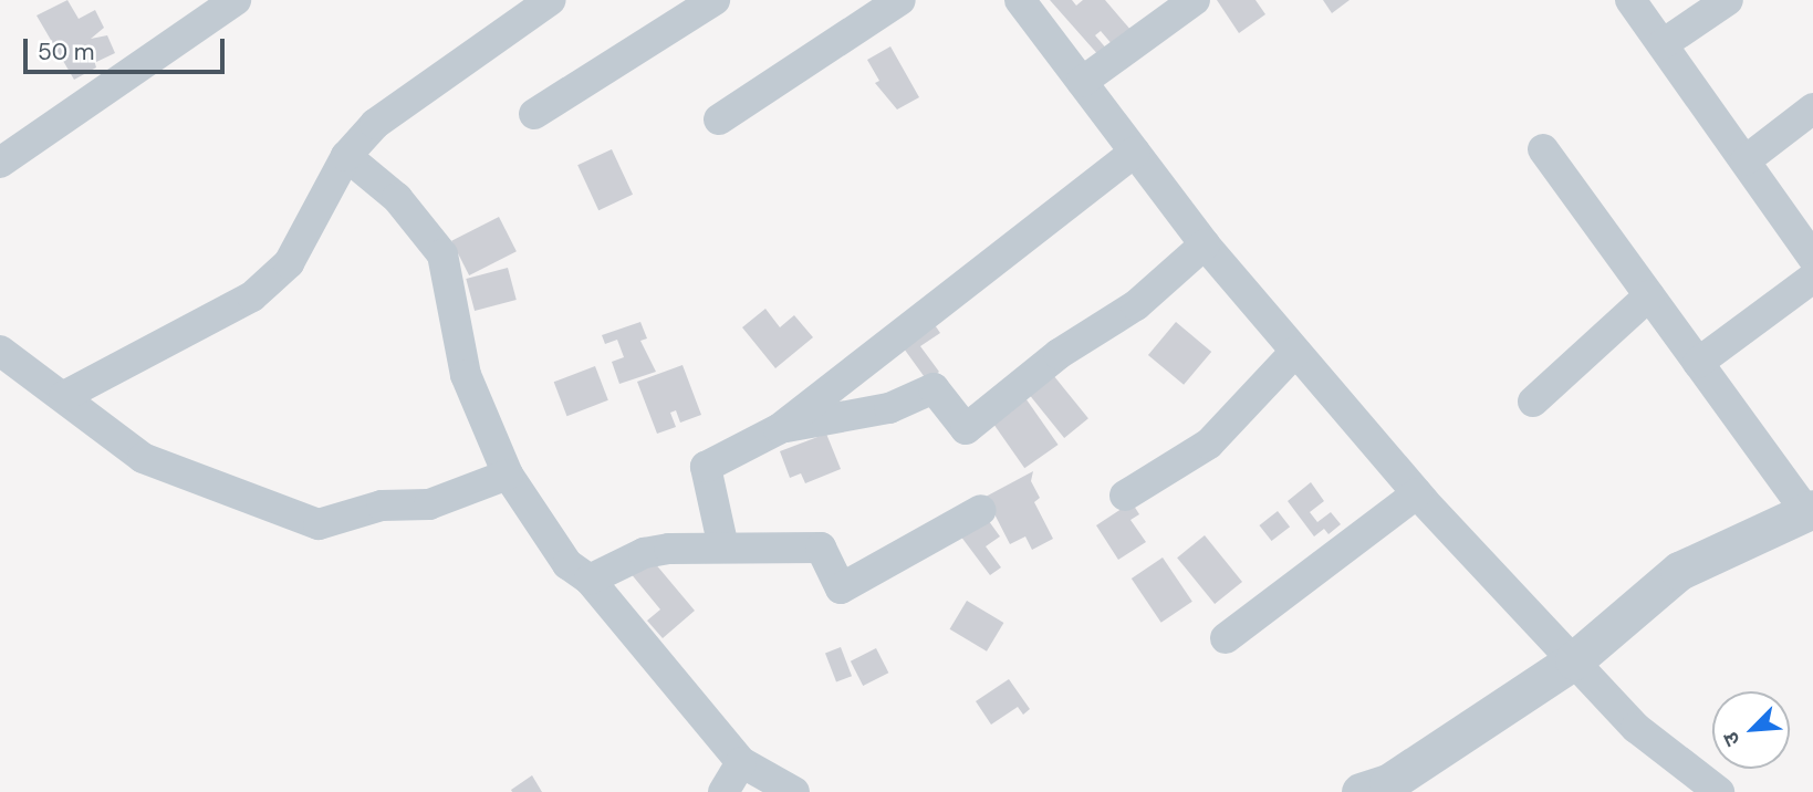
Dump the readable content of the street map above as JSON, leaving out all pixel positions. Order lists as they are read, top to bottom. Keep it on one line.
{"scale_bar":"50 m","north":"bottom left"}
